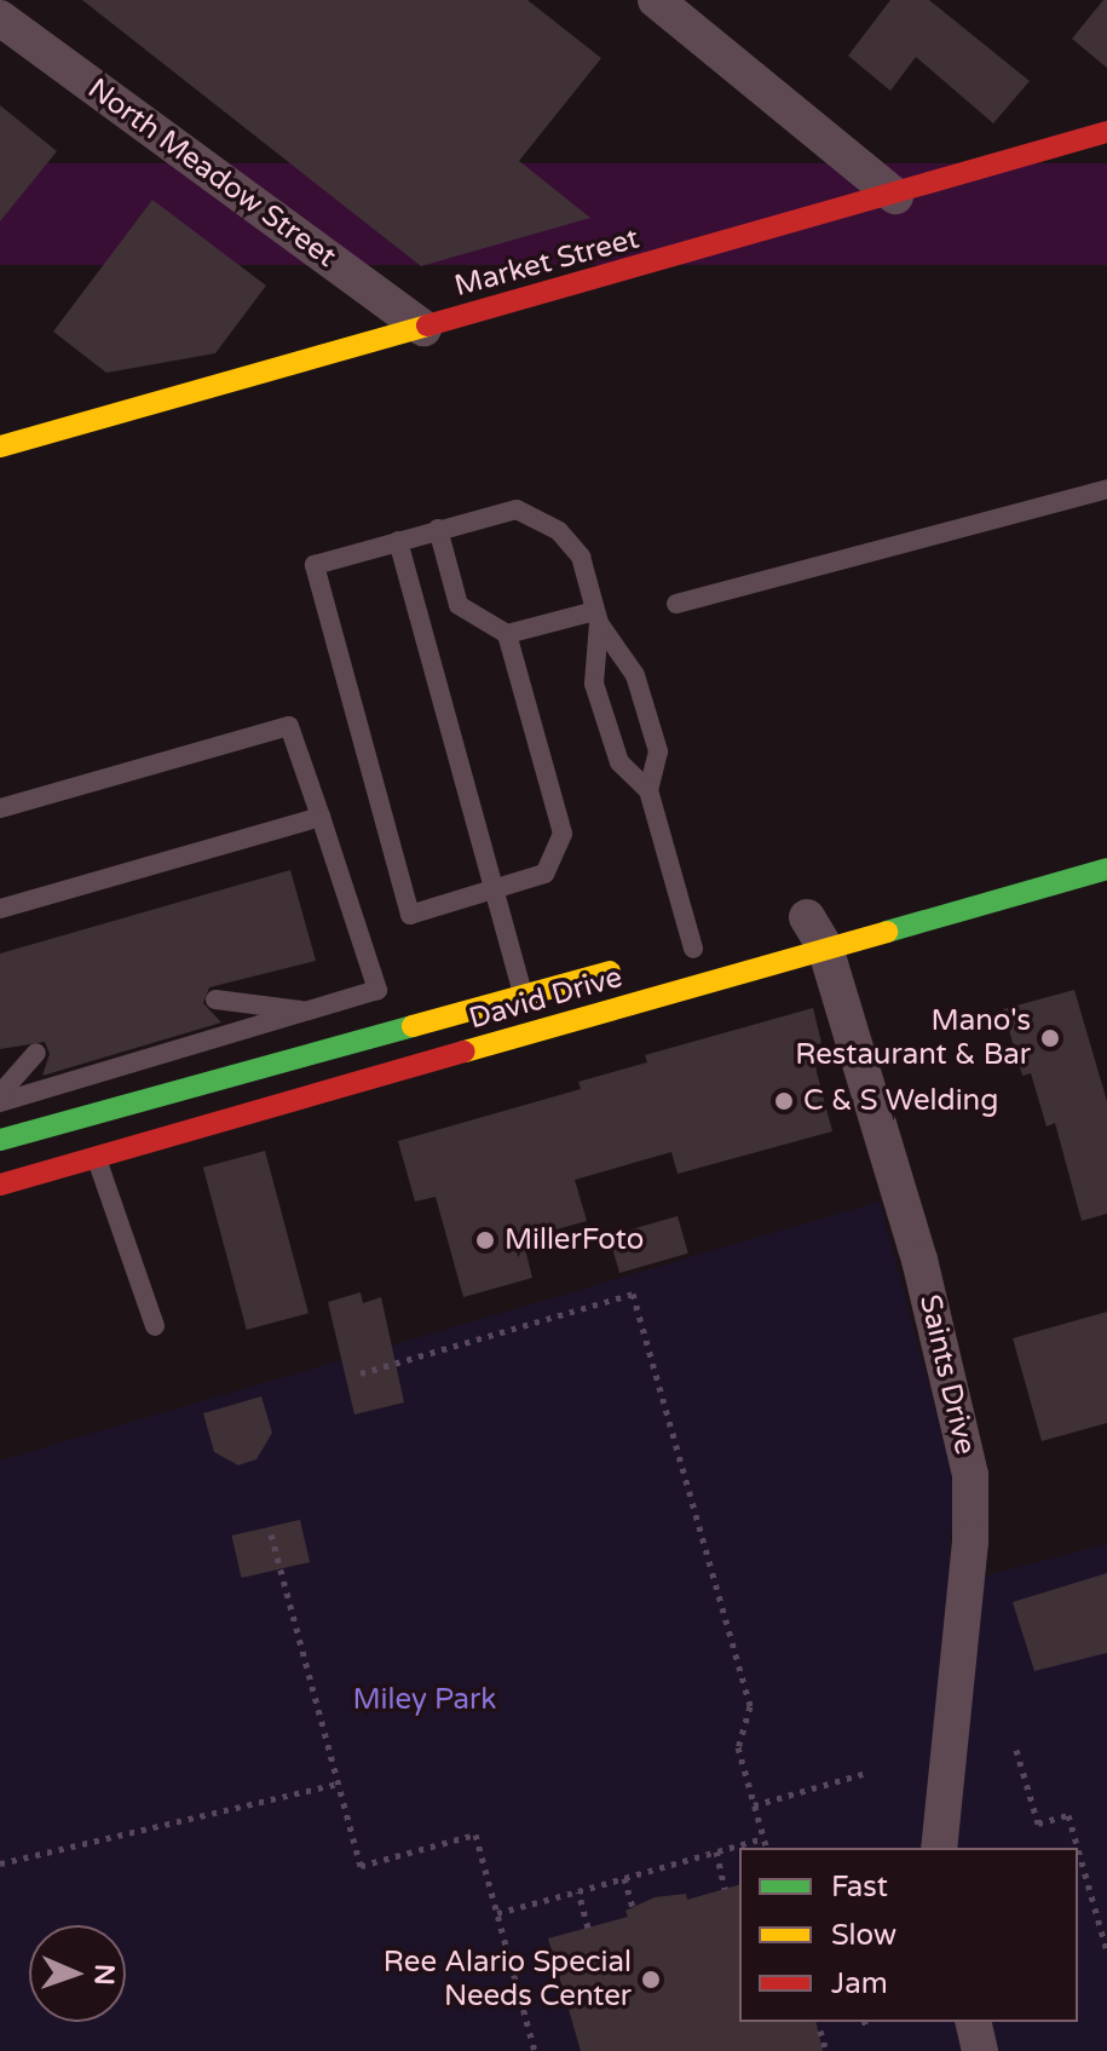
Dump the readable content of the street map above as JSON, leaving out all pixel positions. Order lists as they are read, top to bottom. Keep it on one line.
{"streets":{"main road":["Market Street","David Drive"],"street":["North Meadow Street","Saints Drive"]},"crossings":[["North Meadow Street","Market Street"],["David Drive","Saints Drive"]],"parks":["Miley Park"],"places":["Mano's Restaurant & Bar","C & S Welding","MillerFoto","Ree Alario Special Needs Center"],"legend":["Fast","Slow","Jam"],"north":"right"}
